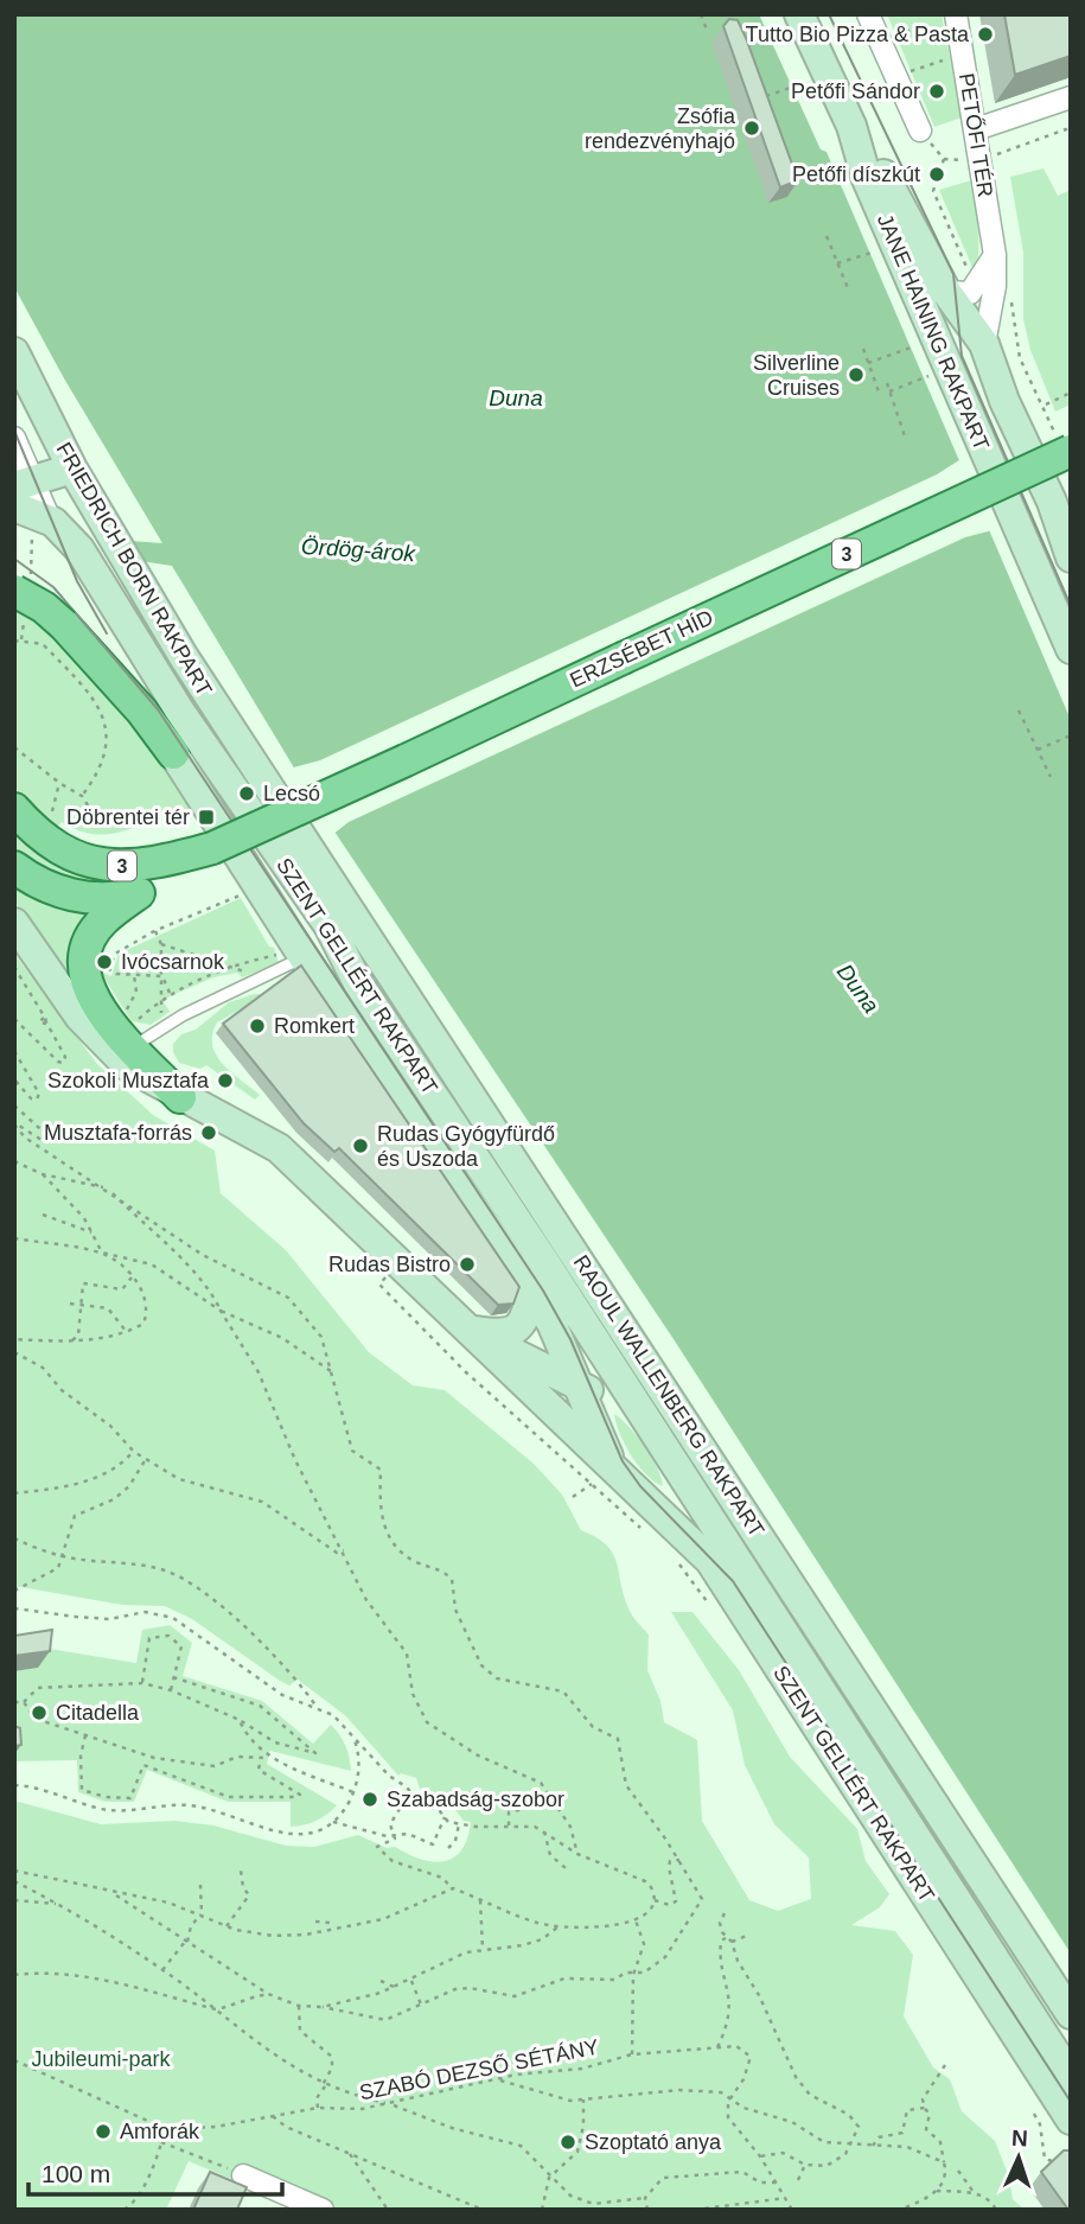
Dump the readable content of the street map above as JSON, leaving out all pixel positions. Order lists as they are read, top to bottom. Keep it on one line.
{"streets":{"main road":["JANE HAINING RAKPART","3","FRIEDRICH BORN RAKPART","ERZSÉBET HÍD","SZENT GELLÉRT RAKPART","RAOUL WALLENBERG RAKPART"],"street":["PETŐFI TÉR"],"path":["SZABÓ DEZSŐ SÉTÁNY"]},"crossings":[["3","ERZSÉBET HÍD"],["FRIEDRICH BORN RAKPART","RAOUL WALLENBERG RAKPART"]],"water":["Duna","Ördög-árok"],"parks":["Jubileumi-park"],"places":{"other":["Tutto Bio Pizza & Pasta","Petőfi Sándor","Zsófia rendezvényhajó","Petőfi díszkút","Silverline Cruises","Lecsó","Ivócsarnok","Romkert","Szokoli Musztafa","Musztafa-forrás","Rudas Gyógyfürdő és Uszoda","Rudas Bistro","Citadella","Szabadság-szobor","Amforák","Szoptató anya"],"transit":["Döbrentei tér"]},"scale_bar":"100 m","north":"top"}
